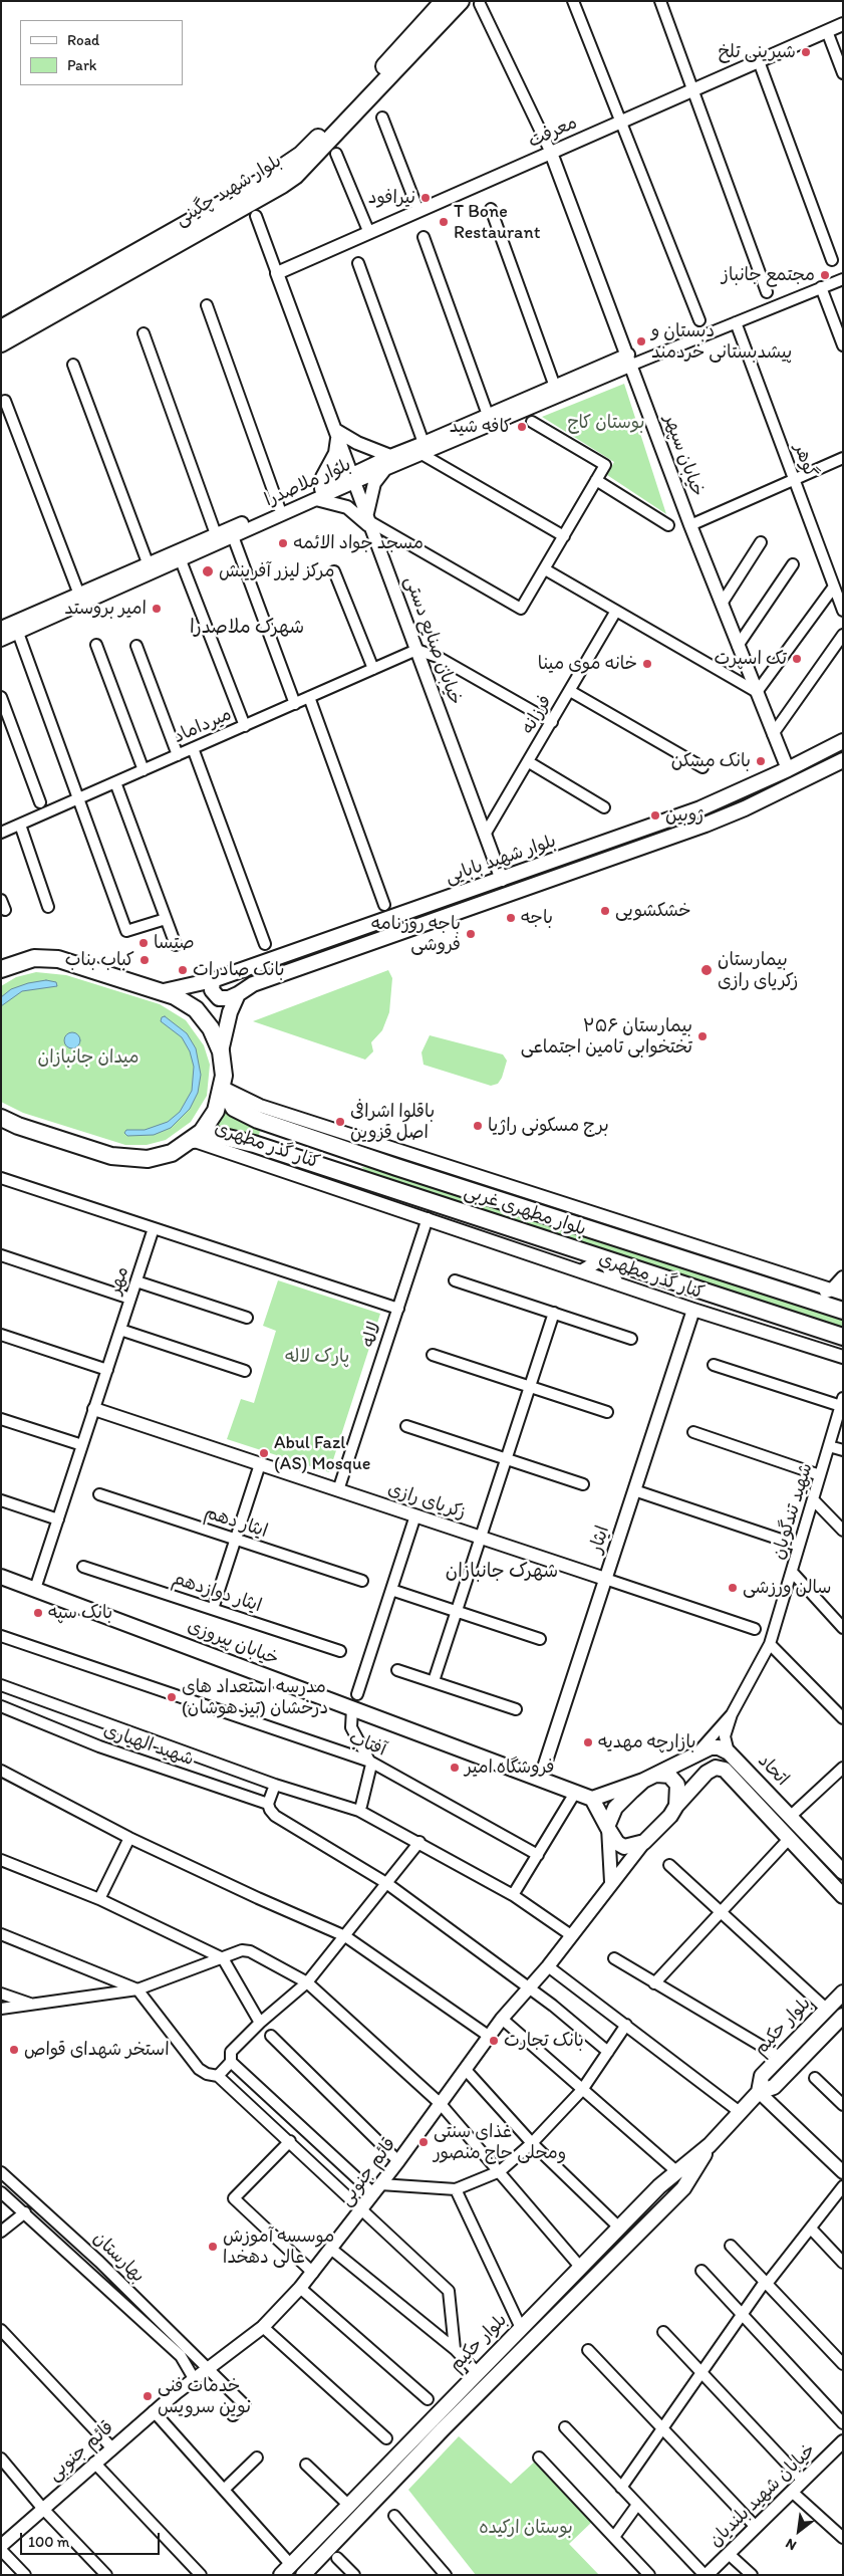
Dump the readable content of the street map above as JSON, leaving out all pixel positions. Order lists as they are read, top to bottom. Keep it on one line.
{"streets":{"main road":["بلوار شهید چگینی","بلوار شهید بابایی","بلوار مطهری غربی","خیابان پیروزی","اتحاد","بلوار حکیم"],"street":["معرفت","خیابان سپهر","گوهر","بلوار ملاصدرا","خیابان صنایع دستی","فرزانه","میرداماد","کنار گذر مطهری","مهر","لاله","زکریای رازی","شهید تندگویان","ایثار دهم","ایثار","ایثار دوازدهم","آفتاب","شهید الهیاری","قائم جنوبی","بهارستان","خیابان شهید بلندیان"]},"crossings":[["معرفت","خیابان سپهر"],["معرفت","خیابان صنایع دستی"],["خیابان سپهر","بلوار ملاصدرا"],["خیابان سپهر","بلوار شهید بابایی"],["بلوار ملاصدرا","خیابان صنایع دستی"],["خیابان صنایع دستی","فرزانه"],["خیابان صنایع دستی","میرداماد"],["خیابان صنایع دستی","بلوار شهید بابایی"],["کنار گذر مطهری","بلوار مطهری غربی"],["کنار گذر مطهری","لاله"],["کنار گذر مطهری","ایثار"],["مهر","زکریای رازی"],["مهر","خیابان پیروزی"],["لاله","زکریای رازی"],["زکریای رازی","ایثار"],["شهید تندگویان","اتحاد"],["ایثار","خیابان پیروزی"],["شهید الهیاری","قائم جنوبی"],["قائم جنوبی","بهارستان"]],"districts":["شهرک ملاصدرا","شهرک جانبازان"],"parks":["بوستان کاج","میدان جانبازان","پارک لاله","بوستان ارکیده"],"places":["شیرینی تلخ","نیرافود","T Bone Restaurant","مجتمع جانباز","دبستان و پیشدبستانی خردمند","کافه شید","مسجد جواد الائمه","مرکز لیزر آفرینش","امیر بروستد","تک اسپرت","خانه موی مینا","بانک مسکن","ژوبین","خشکشویی","باجه","باجه روزنامه فروشی","صتسا","کباب بناب","بانک صادرات","بیمارستان زکریای رازی","بیمارستان ۲۵۶ تختخوابی تامین اجتماعی","باقلوا اشرافی اصل قزوین","برج مسکونی راژیا","Abul Fazl (AS) Mosque","سالن ورزشی","بانک سپه","مدرسه استعداد های درخشان (تیز هوشان)","بازارچه مهدیه","فروشگاه امیر","بانک تجارت","استخر شهدای قواص","غذای سنتی ومحلی حاج منصور","موسسه آموزش عالی دهخدا","خدمات فنی نوین سرویس"],"legend":["Road","Park"],"scale_bar":"100 m","north":"bottom left"}
